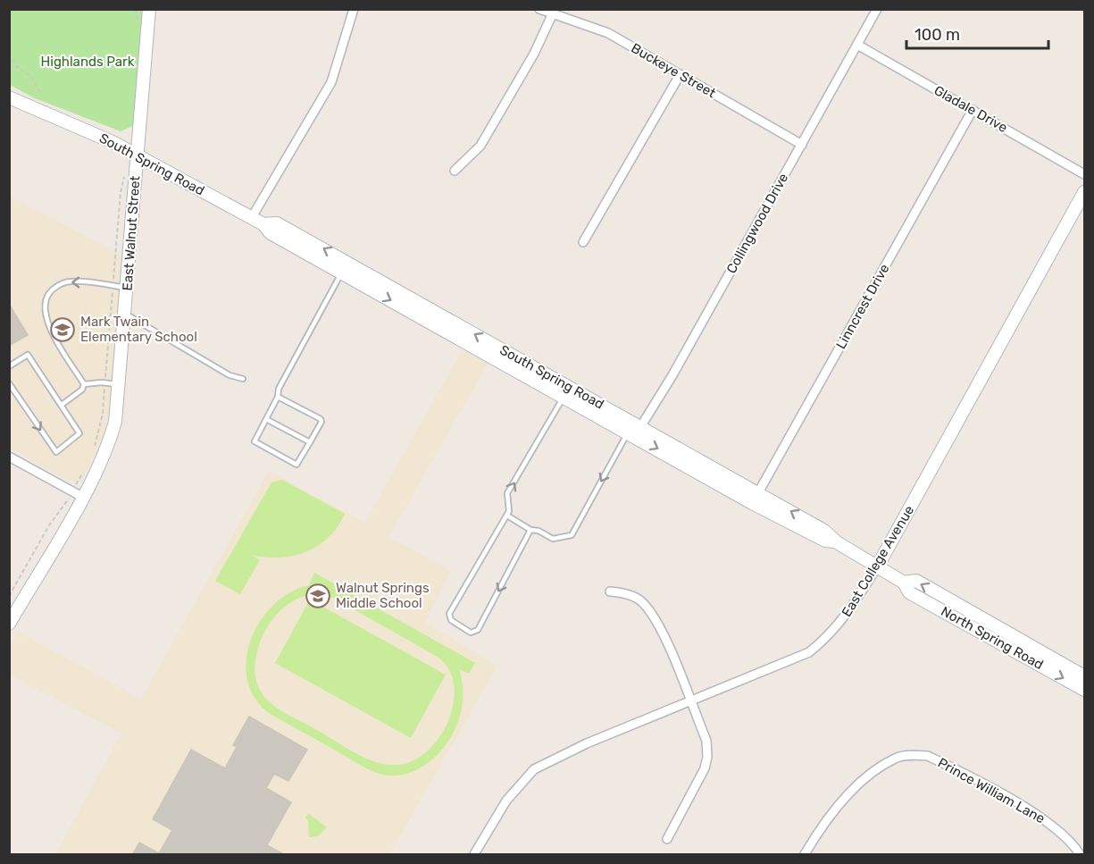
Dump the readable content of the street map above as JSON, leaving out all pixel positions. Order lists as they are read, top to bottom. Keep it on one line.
{"streets":{"main road":["South Spring Road","East Walnut Street","East College Avenue","North Spring Road"],"street":["Buckeye Street","Gladale Drive","Collingwood Drive","Linncrest Drive","Prince William Lane"]},"crossings":[["Buckeye Street","Collingwood Drive"],["Gladale Drive","Collingwood Drive"],["Gladale Drive","Linncrest Drive"],["South Spring Road","Collingwood Drive"],["South Spring Road","East Walnut Street"],["South Spring Road","Linncrest Drive"],["South Spring Road","East College Avenue"],["South Spring Road","North Spring Road"],["East College Avenue","North Spring Road"]],"parks":["Highlands Park"],"places":{"school or university":["Mark Twain Elementary School","Walnut Springs Middle School"]},"scale_bar":"100 m"}
